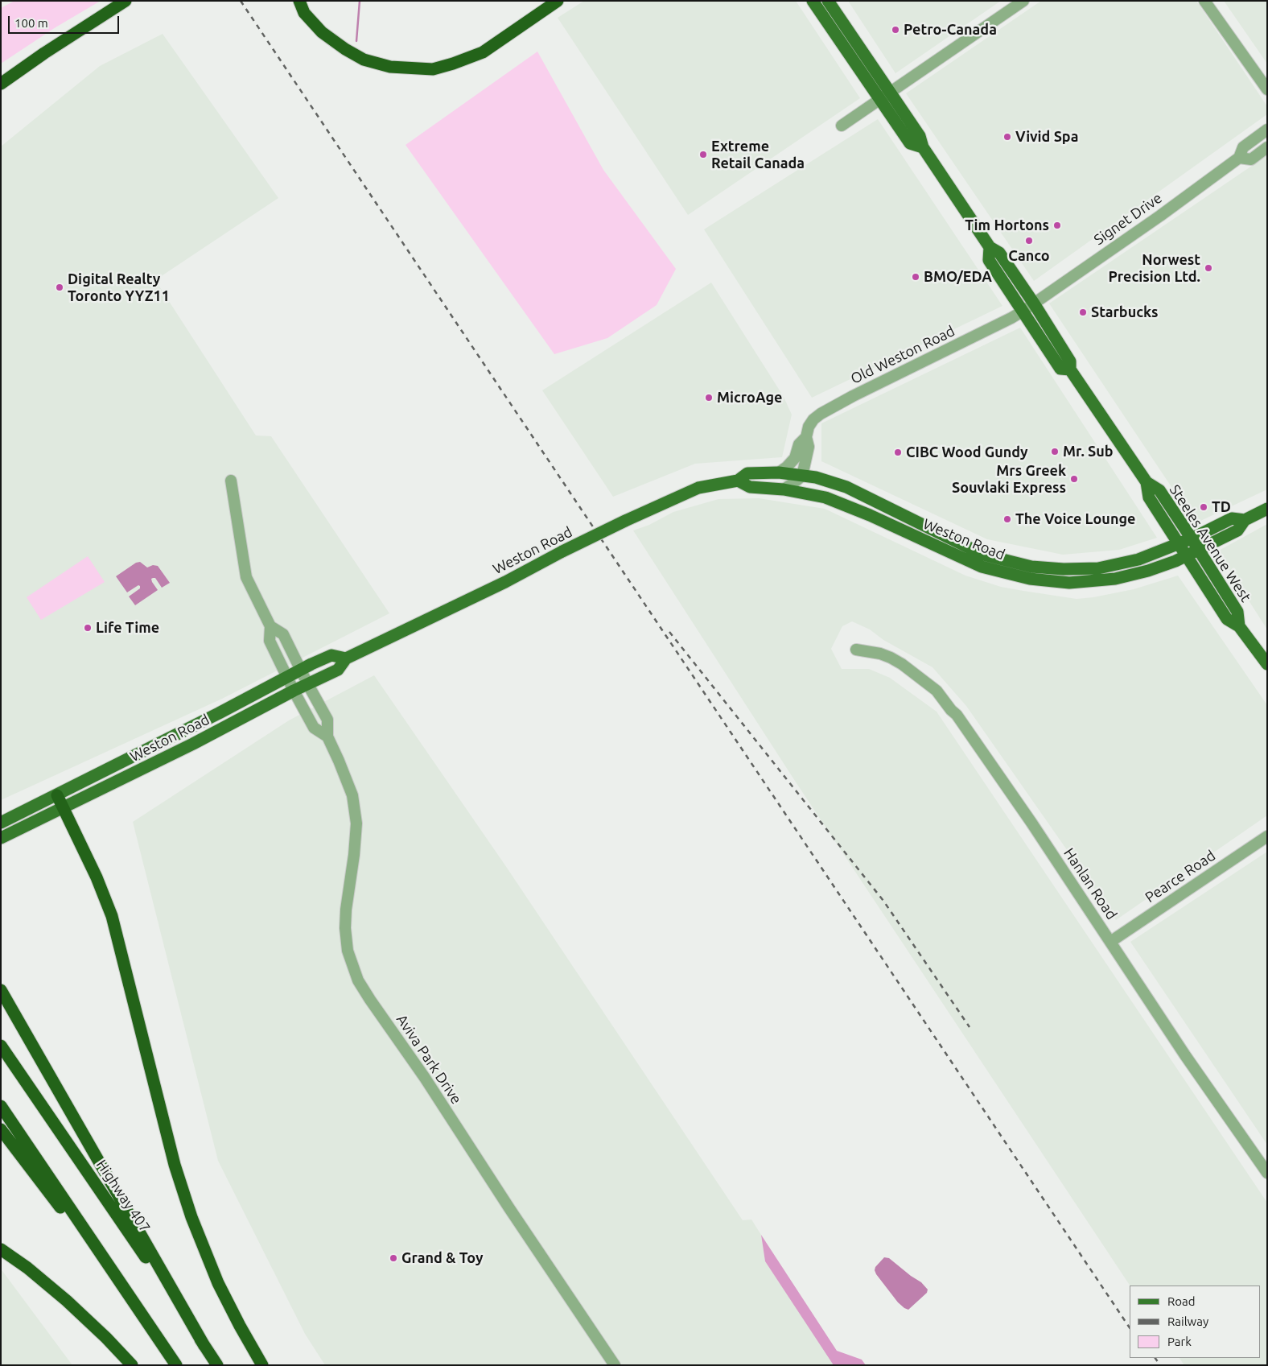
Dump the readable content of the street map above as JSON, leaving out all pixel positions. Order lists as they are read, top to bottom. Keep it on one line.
{"streets":{"highway":["Highway 407"],"main road":["Weston Road","Steeles Avenue West"],"street":["Signet Drive","Old Weston Road","Pearce Road","Hanlan Road","Aviva Park Drive"]},"crossings":[["Signet Drive","Old Weston Road"],["Signet Drive","Steeles Avenue West"],["Old Weston Road","Weston Road"],["Old Weston Road","Steeles Avenue West"],["Weston Road","Steeles Avenue West"],["Weston Road","Aviva Park Drive"],["Pearce Road","Hanlan Road"]],"places":["Petro-Canada","Vivid Spa","Extreme Retail Canada","Tim Hortons","Canco","Norwest Precision Ltd.","BMO/EDA","Digital Realty Toronto YYZ11","Starbucks","MicroAge","Mr. Sub","CIBC Wood Gundy","Mrs Greek Souvlaki Express","TD","The Voice Lounge","Life Time","Grand & Toy"],"legend":["Road","Railway","Park"],"scale_bar":"100 m"}
